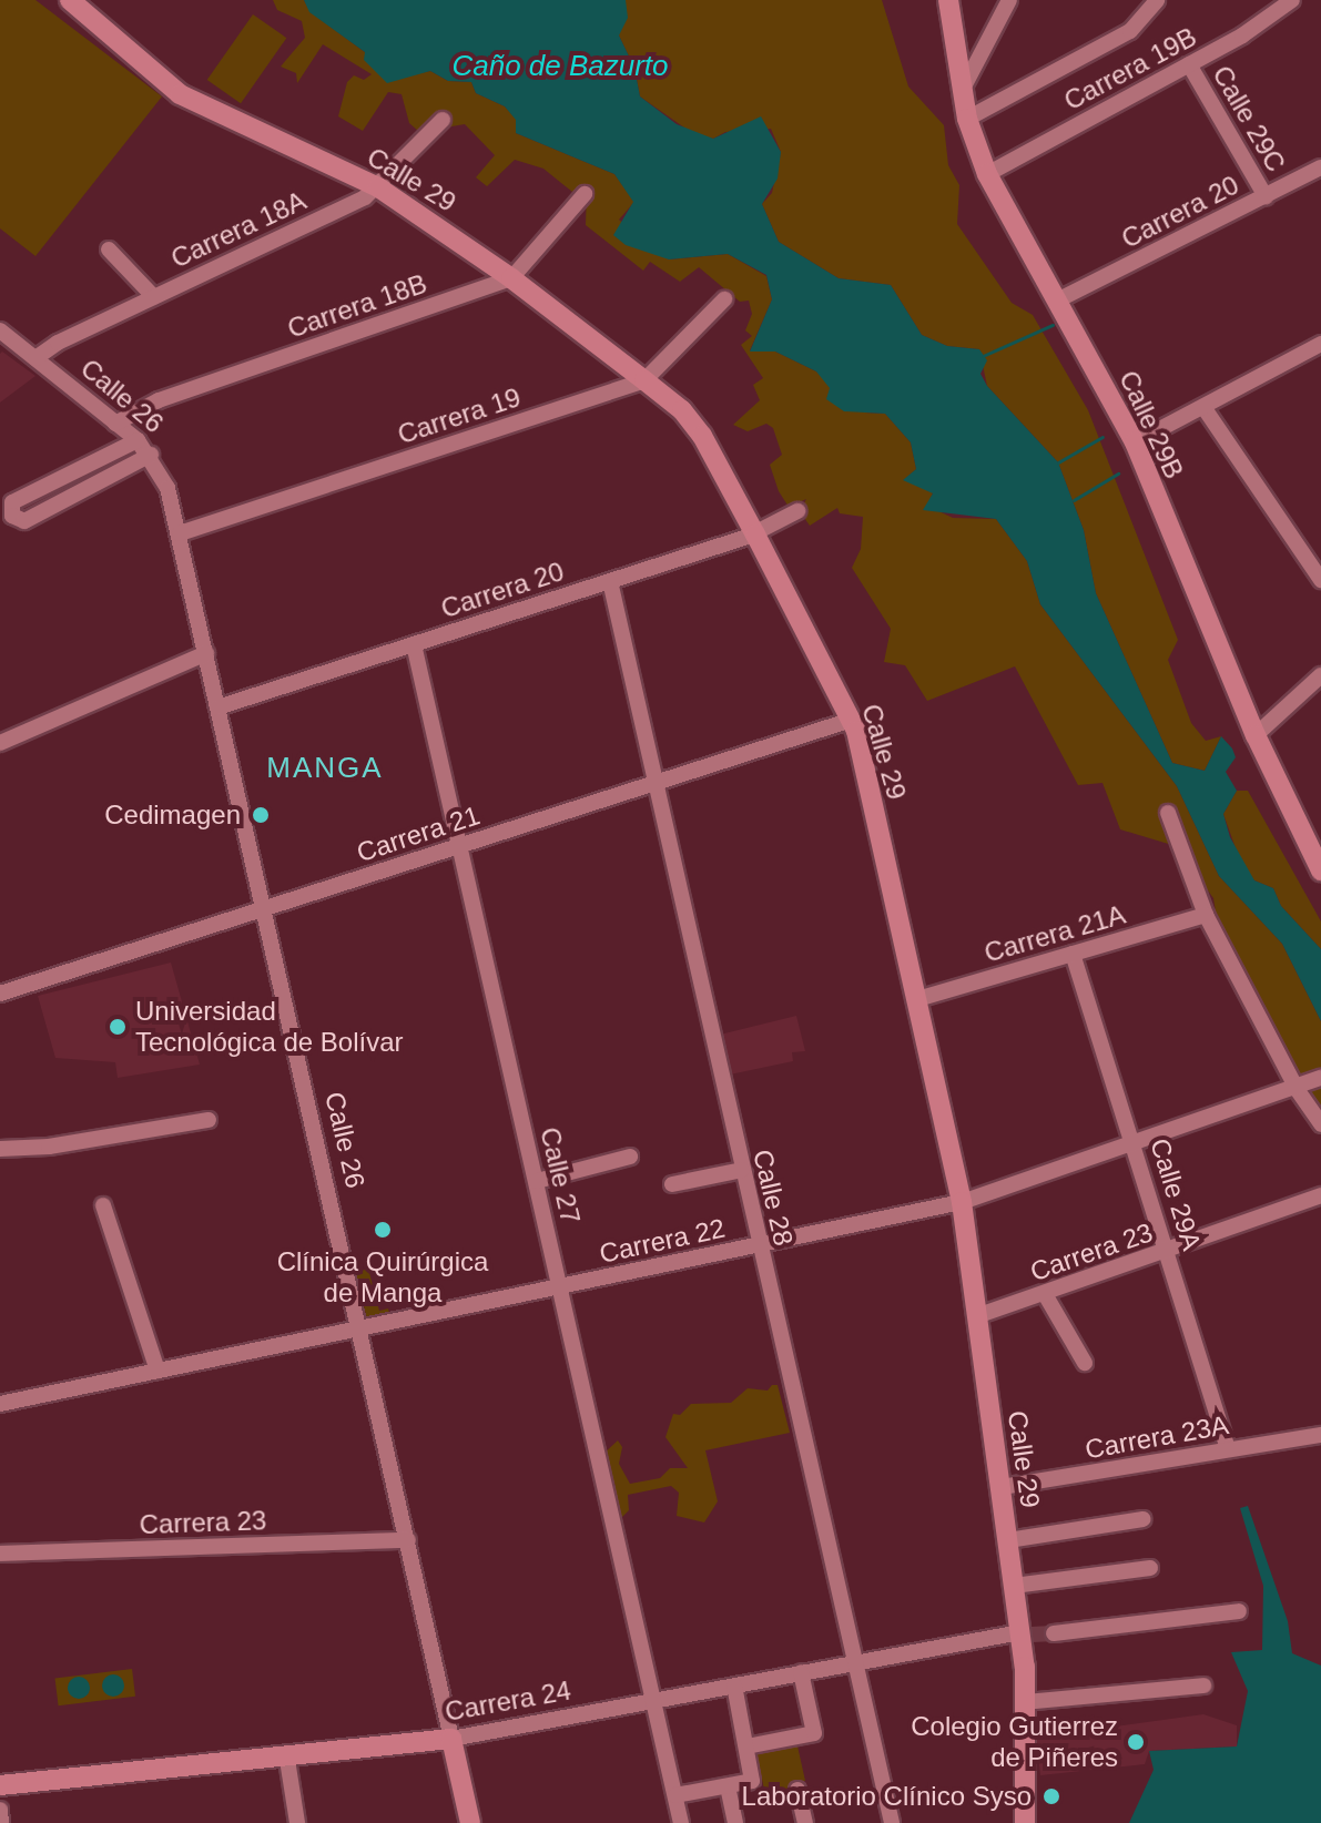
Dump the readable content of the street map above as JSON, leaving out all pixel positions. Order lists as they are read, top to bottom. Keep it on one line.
{"streets":{"main road":["Calle 29","Calle 26","Calle 29B","Carrera 24"],"street":["Carrera 19B","Calle 29C","Carrera 20","Carrera 18A","Carrera 18B","Carrera 19","Carrera 21","Carrera 21A","Calle 27","Calle 29A","Calle 28","Carrera 22","Carrera 23","Carrera 23A"]},"crossings":[["Carrera 19B","Calle 29C"],["Carrera 19B","Calle 29B"],["Calle 29C","Carrera 20"],["Calle 29","Carrera 20"],["Calle 29","Carrera 18A"],["Calle 29","Carrera 18B"],["Calle 29","Carrera 19"],["Calle 29","Carrera 21"],["Calle 29","Carrera 21A"],["Calle 29","Carrera 22"],["Calle 29","Carrera 23"],["Calle 29","Carrera 23A"],["Calle 29","Carrera 24"],["Carrera 20","Calle 26"],["Carrera 20","Calle 29B"],["Carrera 20","Calle 27"],["Carrera 20","Calle 28"],["Carrera 18A","Calle 26"],["Carrera 18B","Calle 26"],["Calle 26","Carrera 19"],["Calle 26","Carrera 21"],["Calle 26","Carrera 22"],["Calle 26","Carrera 23"],["Calle 26","Carrera 24"],["Carrera 21","Calle 27"],["Carrera 21","Calle 28"],["Carrera 21A","Calle 29A"],["Calle 27","Carrera 22"],["Calle 27","Carrera 24"],["Calle 29A","Carrera 22"],["Calle 29A","Carrera 23"],["Calle 29A","Carrera 23A"],["Calle 28","Carrera 22"],["Calle 28","Carrera 24"]],"districts":["MANGA"],"water":["Caño de Bazurto"],"places":["Cedimagen","Universidad Tecnológica de Bolívar","Clínica Quirúrgica de Manga","Colegio Gutierrez de Piñeres","Laboratorio Clínico Syso"]}
